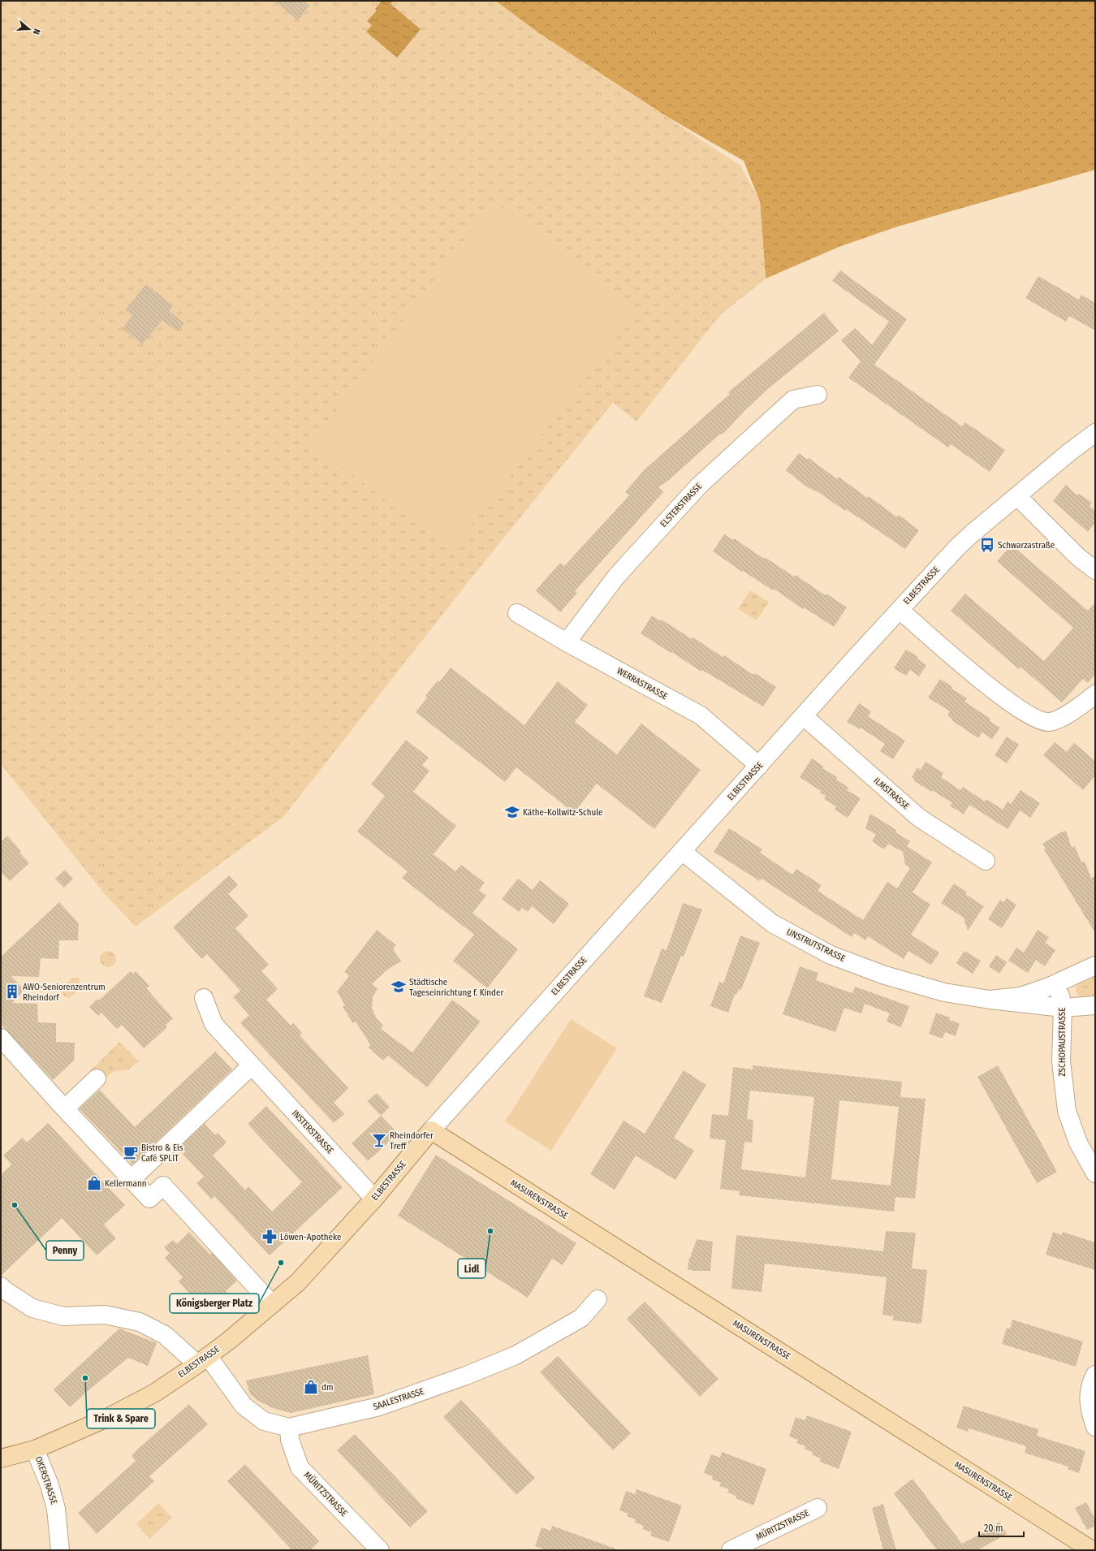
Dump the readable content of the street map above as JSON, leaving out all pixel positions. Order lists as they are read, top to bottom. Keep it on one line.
{"streets":{"main road":["ELBESTRASSE","MASURENSTRASSE"],"street":["ELSTERSTRASSE","WERRASTRASSE","ILMSTRASSE","UNSTRUTSTRASSE","ZSCHOPAUSTRASSE","INSTERSTRASSE","SAALESTRASSE","OKERSTRASSE","MÜRITZSTRASSE"]},"crossings":[["ELSTERSTRASSE","WERRASTRASSE"],["ELBESTRASSE","WERRASTRASSE"],["ELBESTRASSE","ILMSTRASSE"],["ELBESTRASSE","UNSTRUTSTRASSE"],["ELBESTRASSE","INSTERSTRASSE"],["ELBESTRASSE","MASURENSTRASSE"],["ELBESTRASSE","SAALESTRASSE"],["ELBESTRASSE","OKERSTRASSE"],["UNSTRUTSTRASSE","ZSCHOPAUSTRASSE"],["SAALESTRASSE","MÜRITZSTRASSE"]],"places":{"bus stop":["Schwarzastraße"],"school or university":["Käthe-Kollwitz-Schule","Städtische Tageseinrichtung f. Kinder"],"building":["AWO-Seniorenzentrum Rheindorf"],"bar":["Rheindorfer Treff"],"cafe":["Bistro & Eis Café SPLIT"],"shop":["Kellermann","dm"],"other":["Penny","Lidl","Königsberger Platz","Trink & Spare"],"pharmacy":["Löwen-Apotheke"]},"scale_bar":"20 m","north":"right"}
